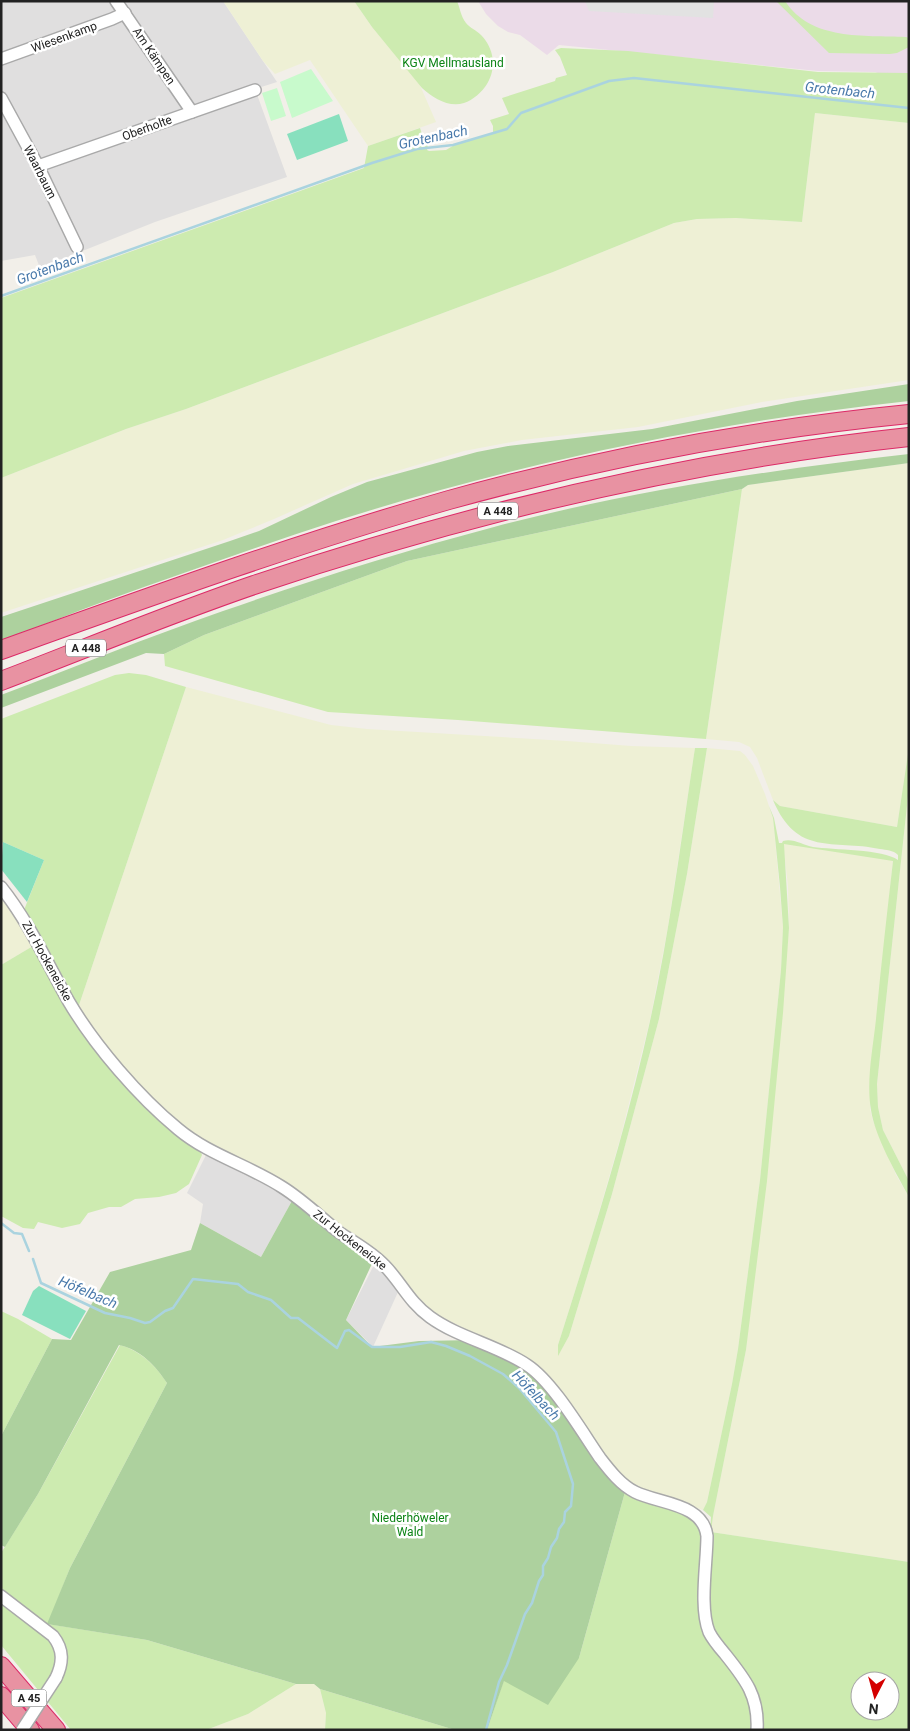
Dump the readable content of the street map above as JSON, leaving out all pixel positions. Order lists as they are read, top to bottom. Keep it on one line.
{"streets":{"highway":["A 448","A 45"],"street":["Wiesenkamp","Am Kämpen","Oberholte","Waarbaum","Zur Hockeneicke"]},"crossings":[["Wiesenkamp","Am Kämpen"],["Am Kämpen","Oberholte"],["Oberholte","Waarbaum"]],"water":["Grotenbach","Höfelbach"],"parks":["KGV Mellmausland","Niederhöweler Wald"],"north":"bottom"}
